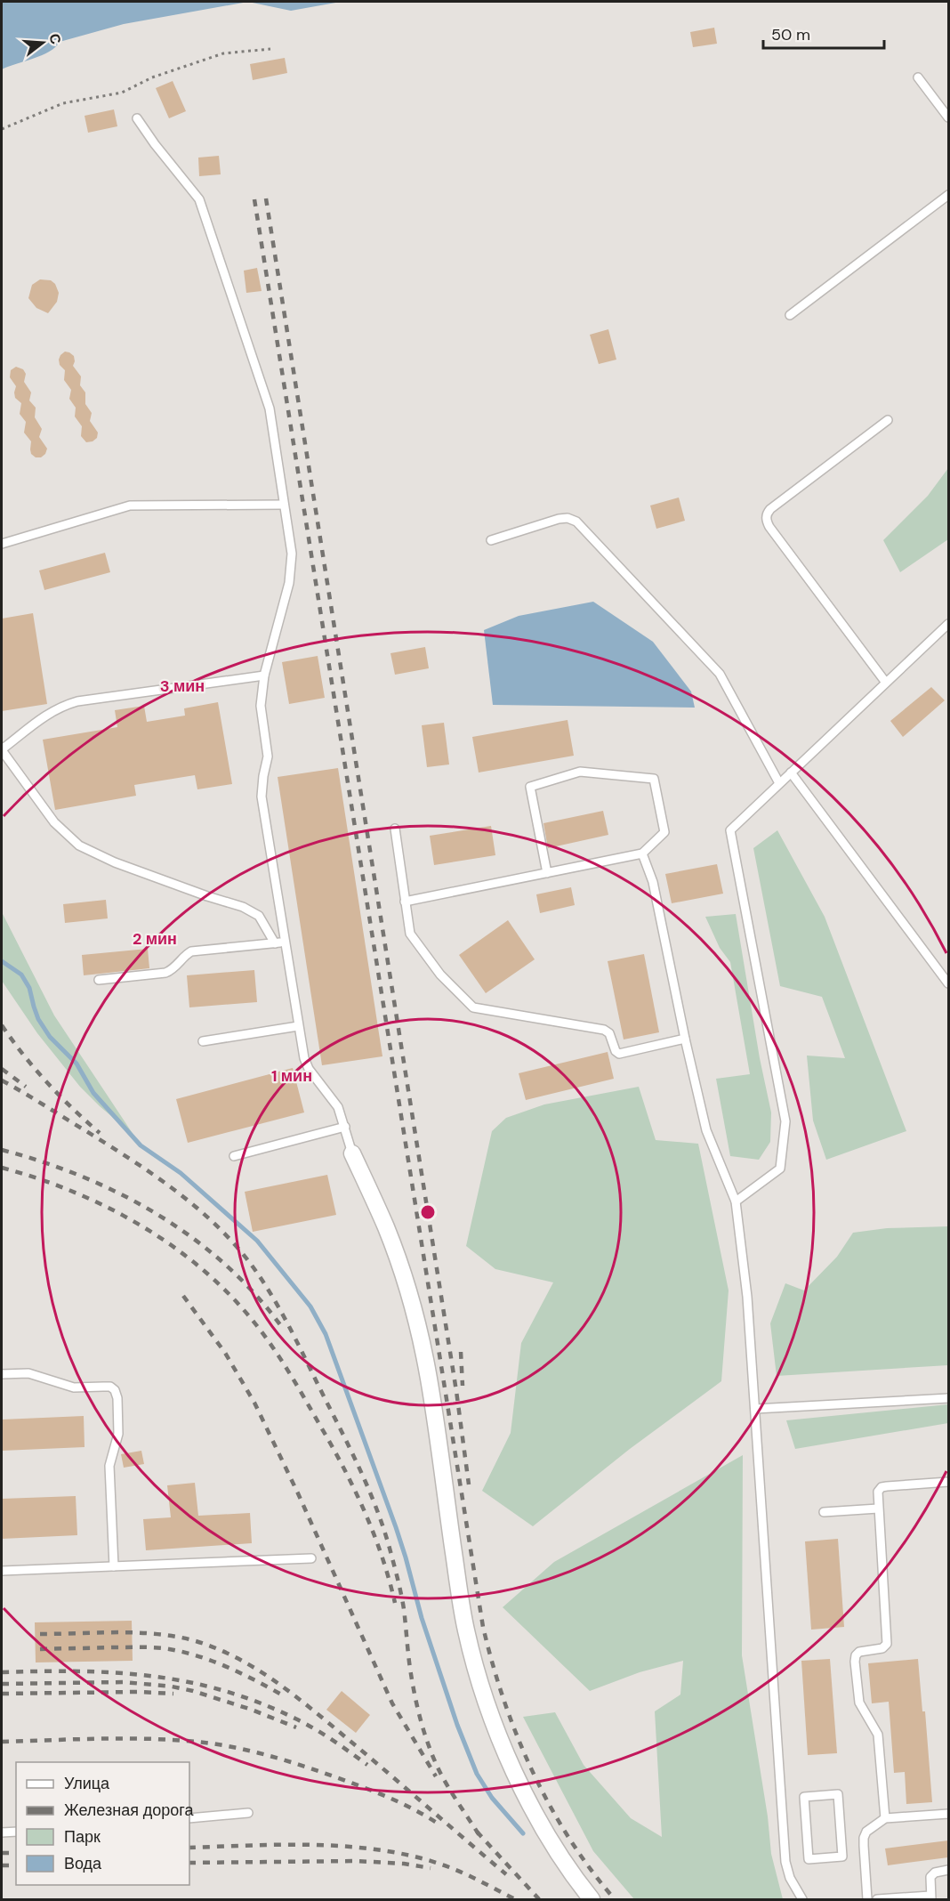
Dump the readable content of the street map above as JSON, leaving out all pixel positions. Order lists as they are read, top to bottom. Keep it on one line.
{"legend":["Улица","Железная дорога","Парк","Вода"],"scale_bar":"50 m","north":"right","rings":["3 мин","2 мин","1 мин"]}
